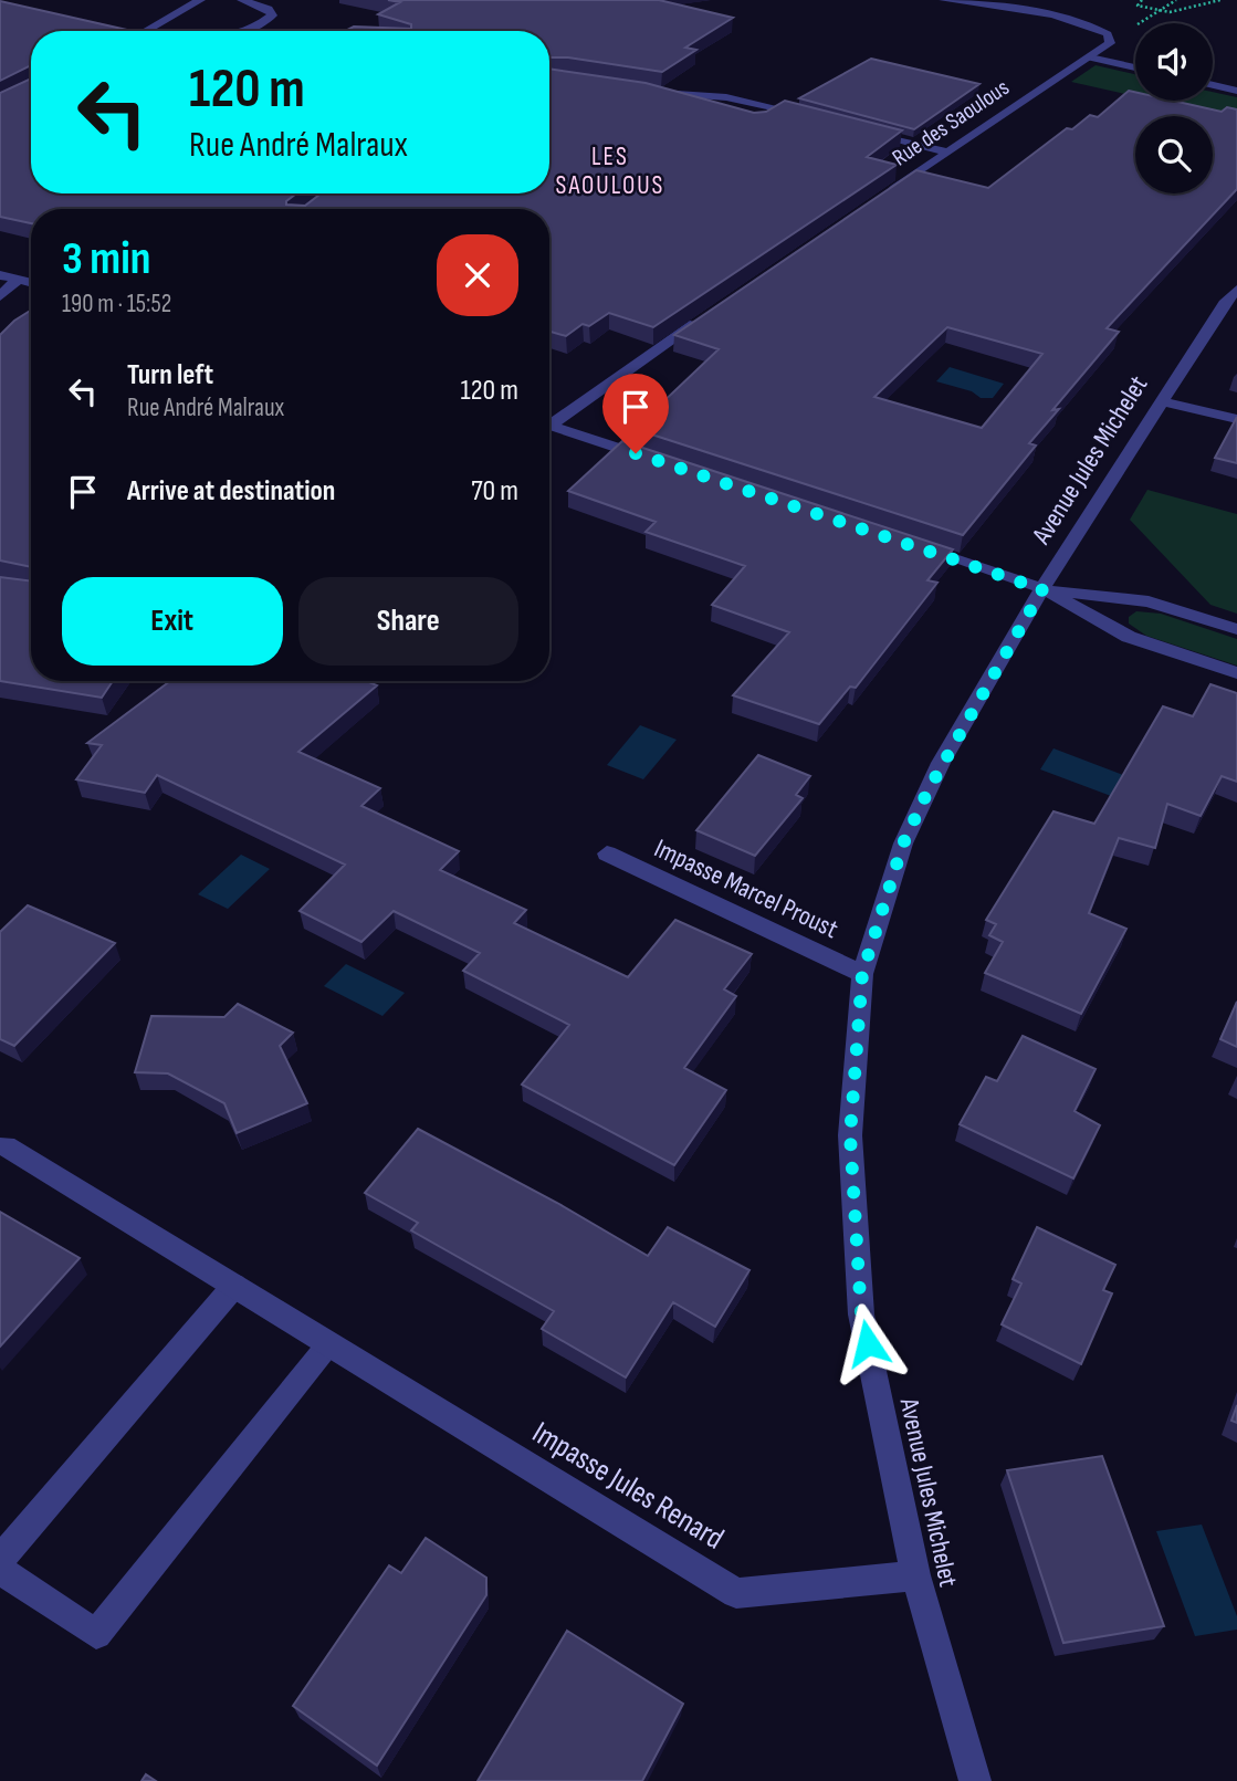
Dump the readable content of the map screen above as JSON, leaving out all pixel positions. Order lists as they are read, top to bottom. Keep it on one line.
{"streets":{"street":["Rue des Saoulous","Avenue Jules Michelet","Impasse Marcel Proust","Impasse Jules Renard"]},"crossings":[["Avenue Jules Michelet","Impasse Marcel Proust"],["Avenue Jules Michelet","Impasse Jules Renard"]],"districts":["LES SAOULOUS"],"page":{"turn":["120 m","Rue André Malraux"],"heading":["3 min","190 m · 15:52"],"list":[{"name":"Turn left","note":"Rue André Malraux","value":"120 m"},{"name":"Arrive at destination","value":"70 m"}],"buttons":["Exit","Share"]}}
